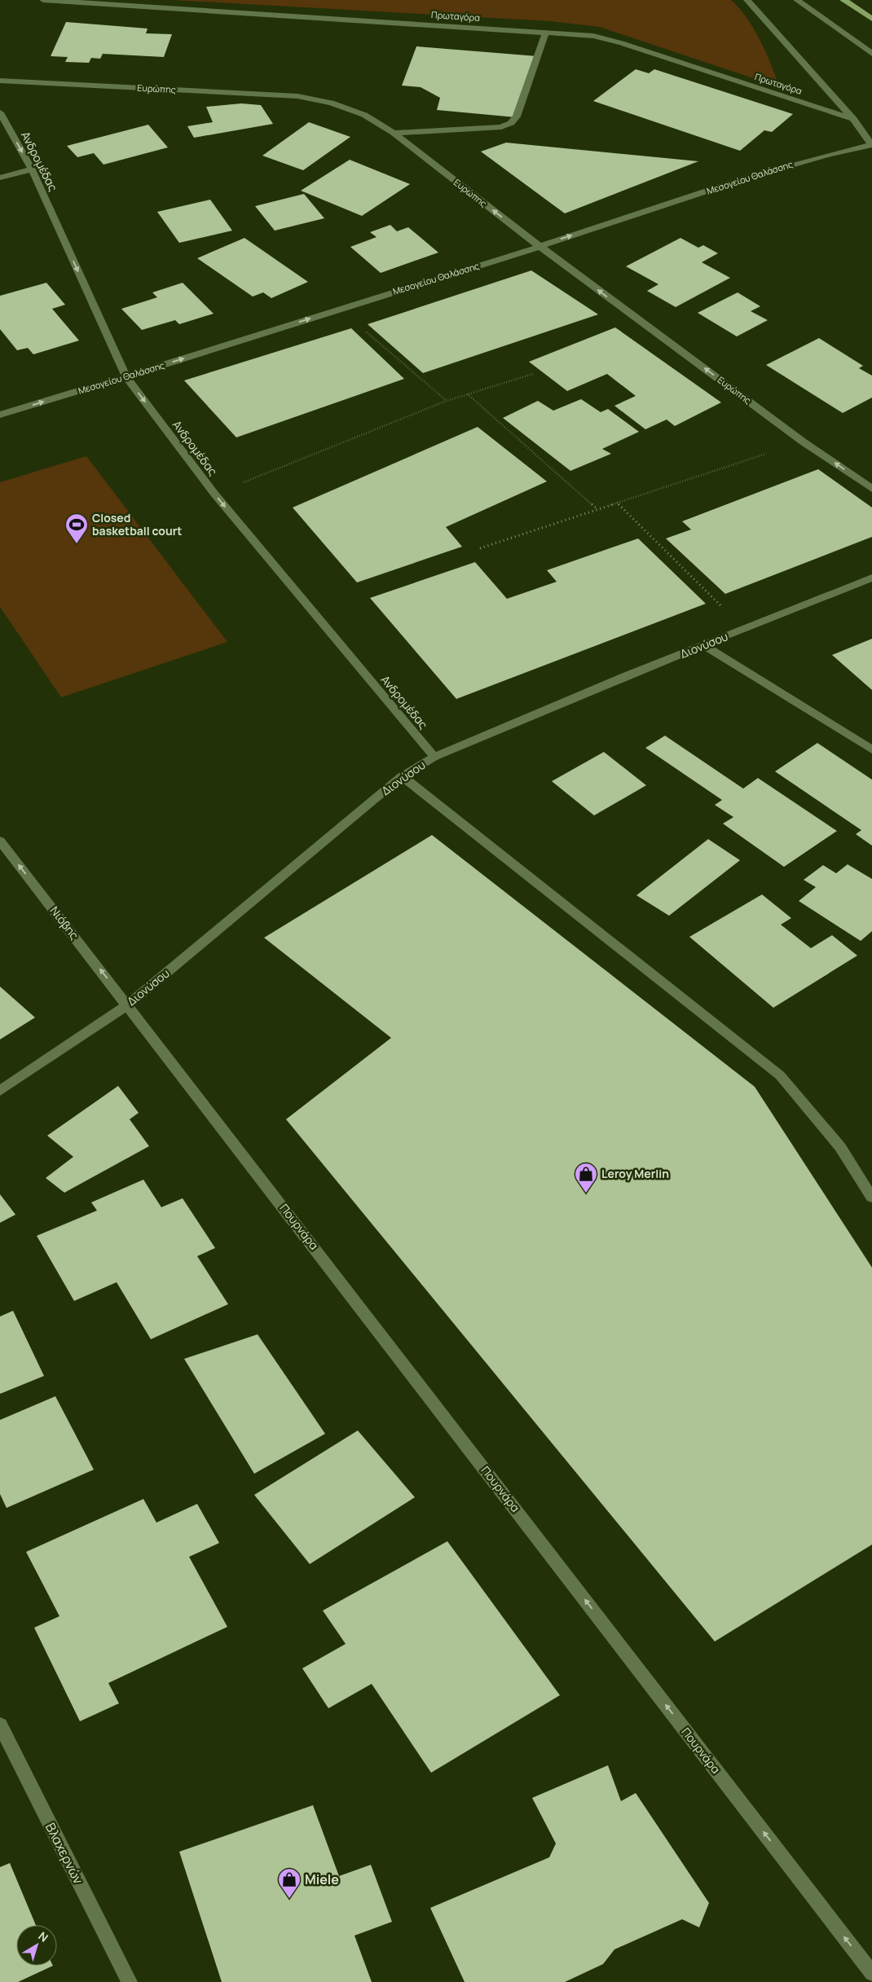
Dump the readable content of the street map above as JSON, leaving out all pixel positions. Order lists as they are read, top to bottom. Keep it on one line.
{"streets":{"street":["Πρωταγόρα","Ευρώπης","Ανδρομέδας","Μεσογείου Θαλάσσης","Διονύσου","Νιόβης","Πουρνάρα","Βλαχερνών"]},"crossings":[["Πρωταγόρα","Μεσογείου Θαλάσσης"],["Ευρώπης","Μεσογείου Θαλάσσης"],["Ανδρομέδας","Μεσογείου Θαλάσσης"],["Ανδρομέδας","Διονύσου"],["Διονύσου","Νιόβης"],["Διονύσου","Πουρνάρα"],["Νιόβης","Πουρνάρα"]],"one_way":["Ευρώπης","Ανδρομέδας","Μεσογείου Θαλάσσης","Νιόβης","Πουρνάρα"],"places":{"sports":["Closed basketball court"],"shop":["Leroy Merlin","Miele"]},"north":"top right"}
